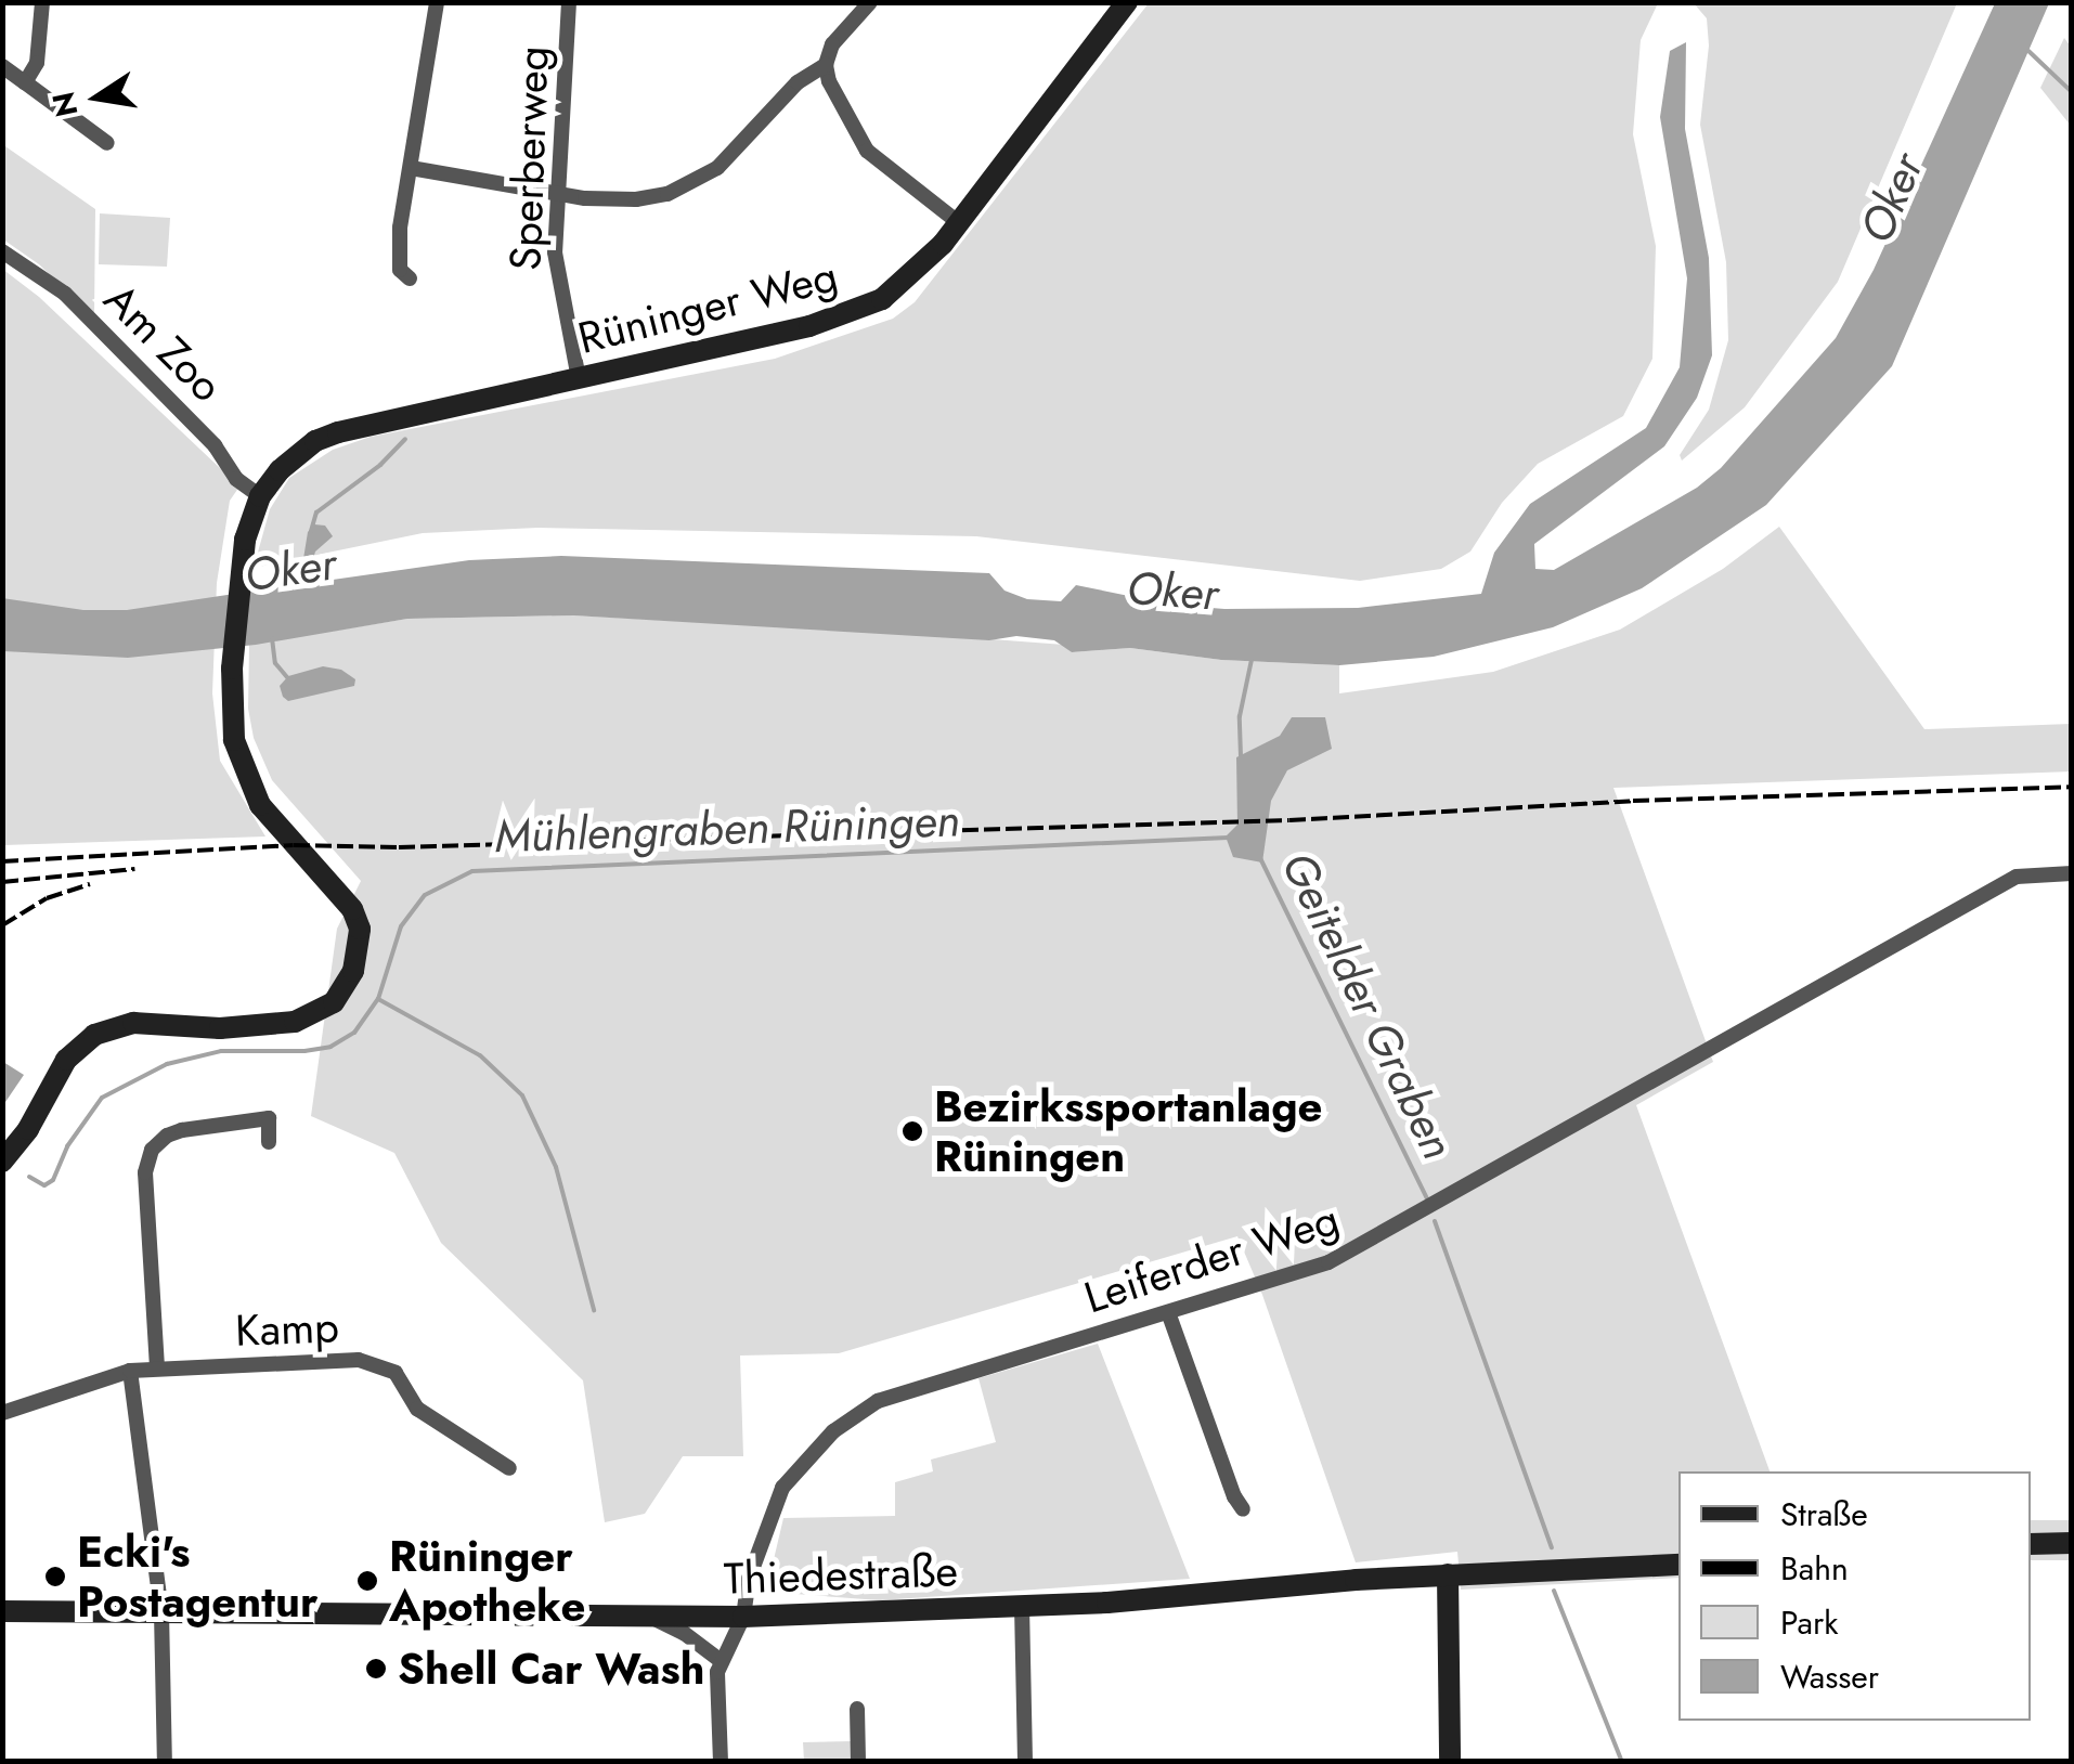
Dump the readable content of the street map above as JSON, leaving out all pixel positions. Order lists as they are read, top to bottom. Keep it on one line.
{"streets":{"street":["Sperberweg","Rüninger Weg","Am Zoo","Leiferder Weg","Kamp","Thiedestraße"]},"crossings":[["Sperberweg","Rüninger Weg"],["Rüninger Weg","Am Zoo"],["Leiferder Weg","Thiedestraße"]],"water":["Oker","Mühlengraben Rüningen","Geitelder Graben"],"places":["Bezirkssportanlage Rüningen","Ecki's Postagentur","Rüninger Apotheke","Shell Car Wash"],"legend":["Straße","Bahn","Park","Wasser"],"north":"left"}
